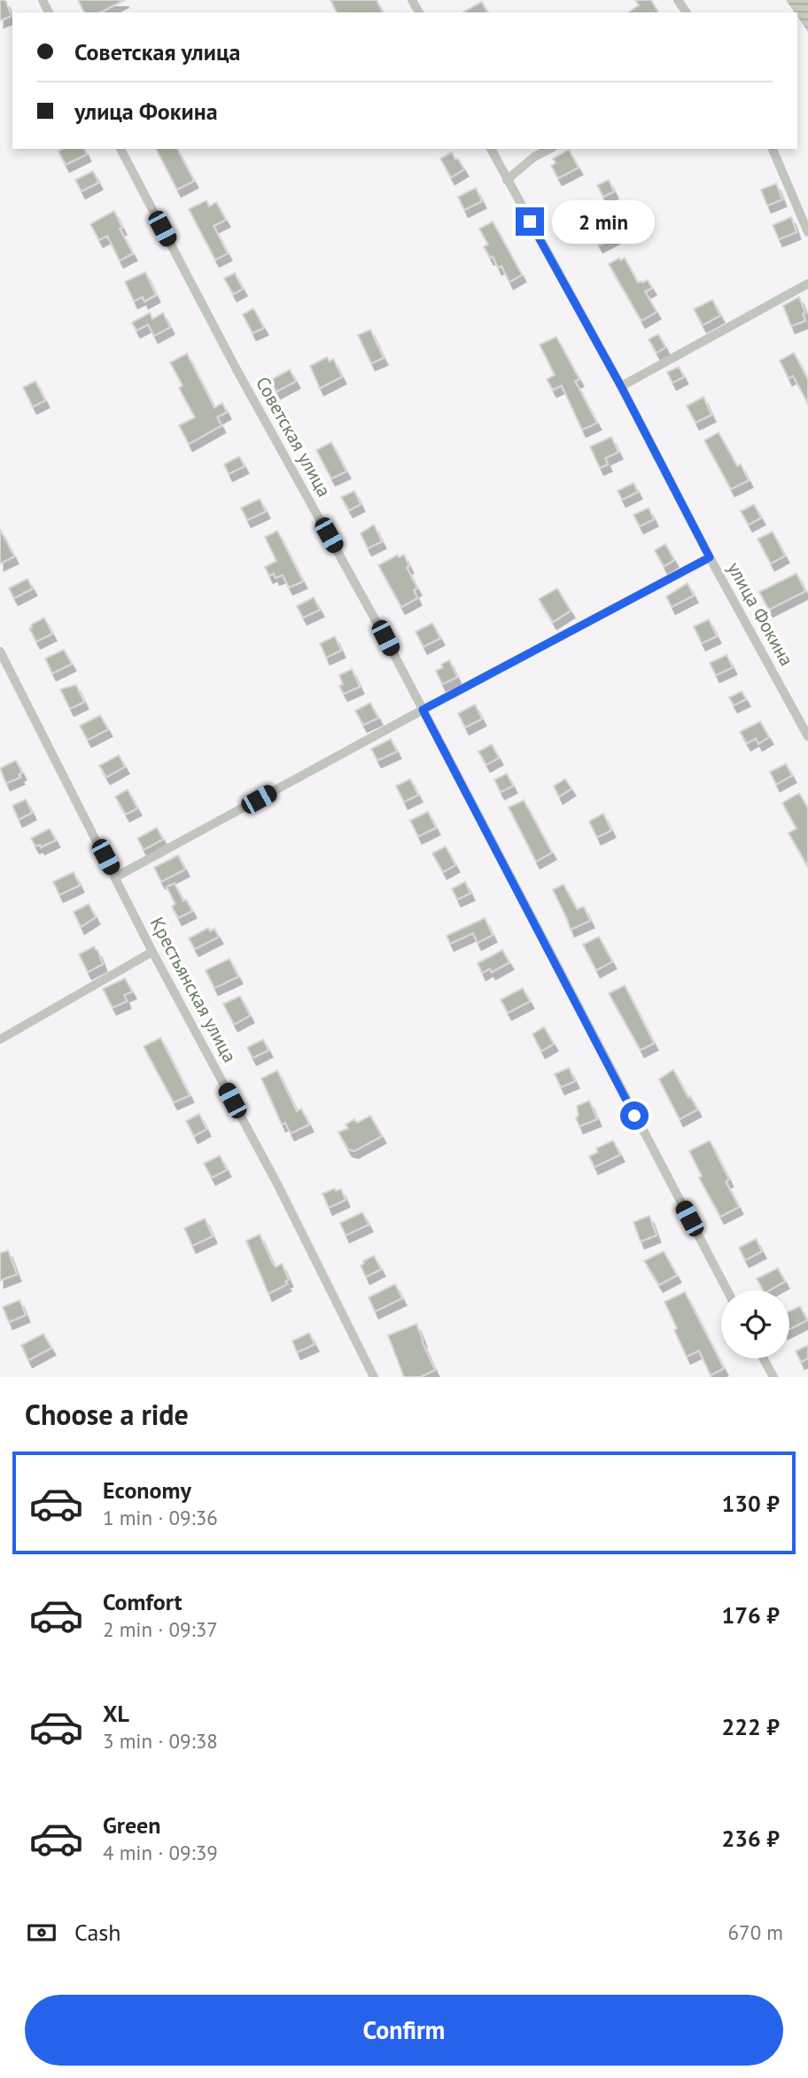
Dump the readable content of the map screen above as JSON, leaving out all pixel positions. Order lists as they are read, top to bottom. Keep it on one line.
{"streets":{"street":["Советская улица","улица Фокина","Крестьянская улица"]},"page":{"banner":["Советская улица","улица Фокина"],"bubble":"2 min","heading":"Choose a ride","list":[{"name":"Economy","note":"1 min · 09:36","value":"130 ₽"},{"name":"Comfort","note":"2 min · 09:37","value":"176 ₽"},{"name":"XL","note":"3 min · 09:38","value":"222 ₽"},{"name":"Green","note":"4 min · 09:39","value":"236 ₽"}],"pay":["Cash","670 m"],"buttons":"Confirm"}}
